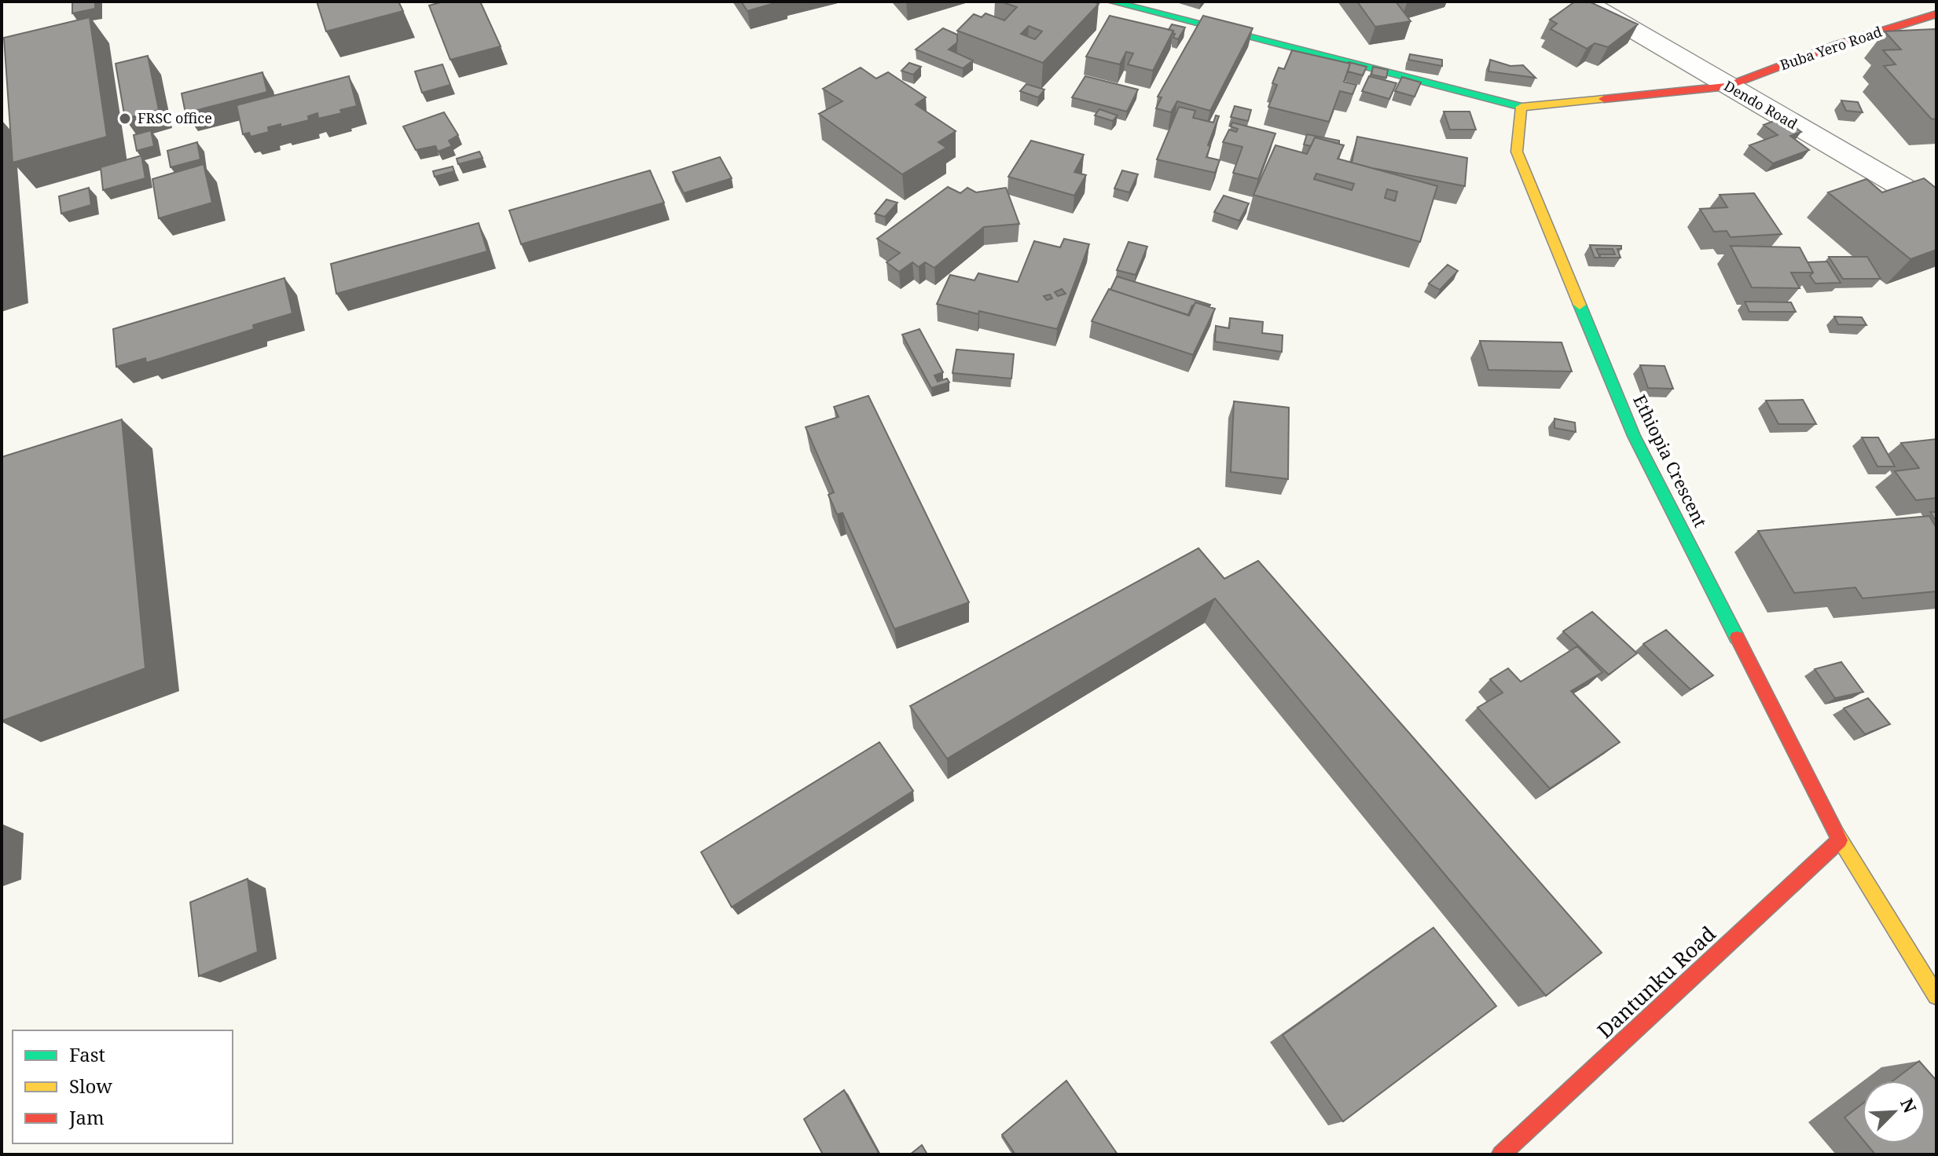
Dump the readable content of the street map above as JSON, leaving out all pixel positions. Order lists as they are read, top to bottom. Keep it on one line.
{"streets":{"street":["Buba Yero Road","Dendo Road","Ethiopia Crescent","Dantunku Road"]},"crossings":[["Buba Yero Road","Dendo Road"],["Ethiopia Crescent","Dantunku Road"]],"places":["FRSC office"],"legend":["Fast","Slow","Jam"],"north":"top right"}
